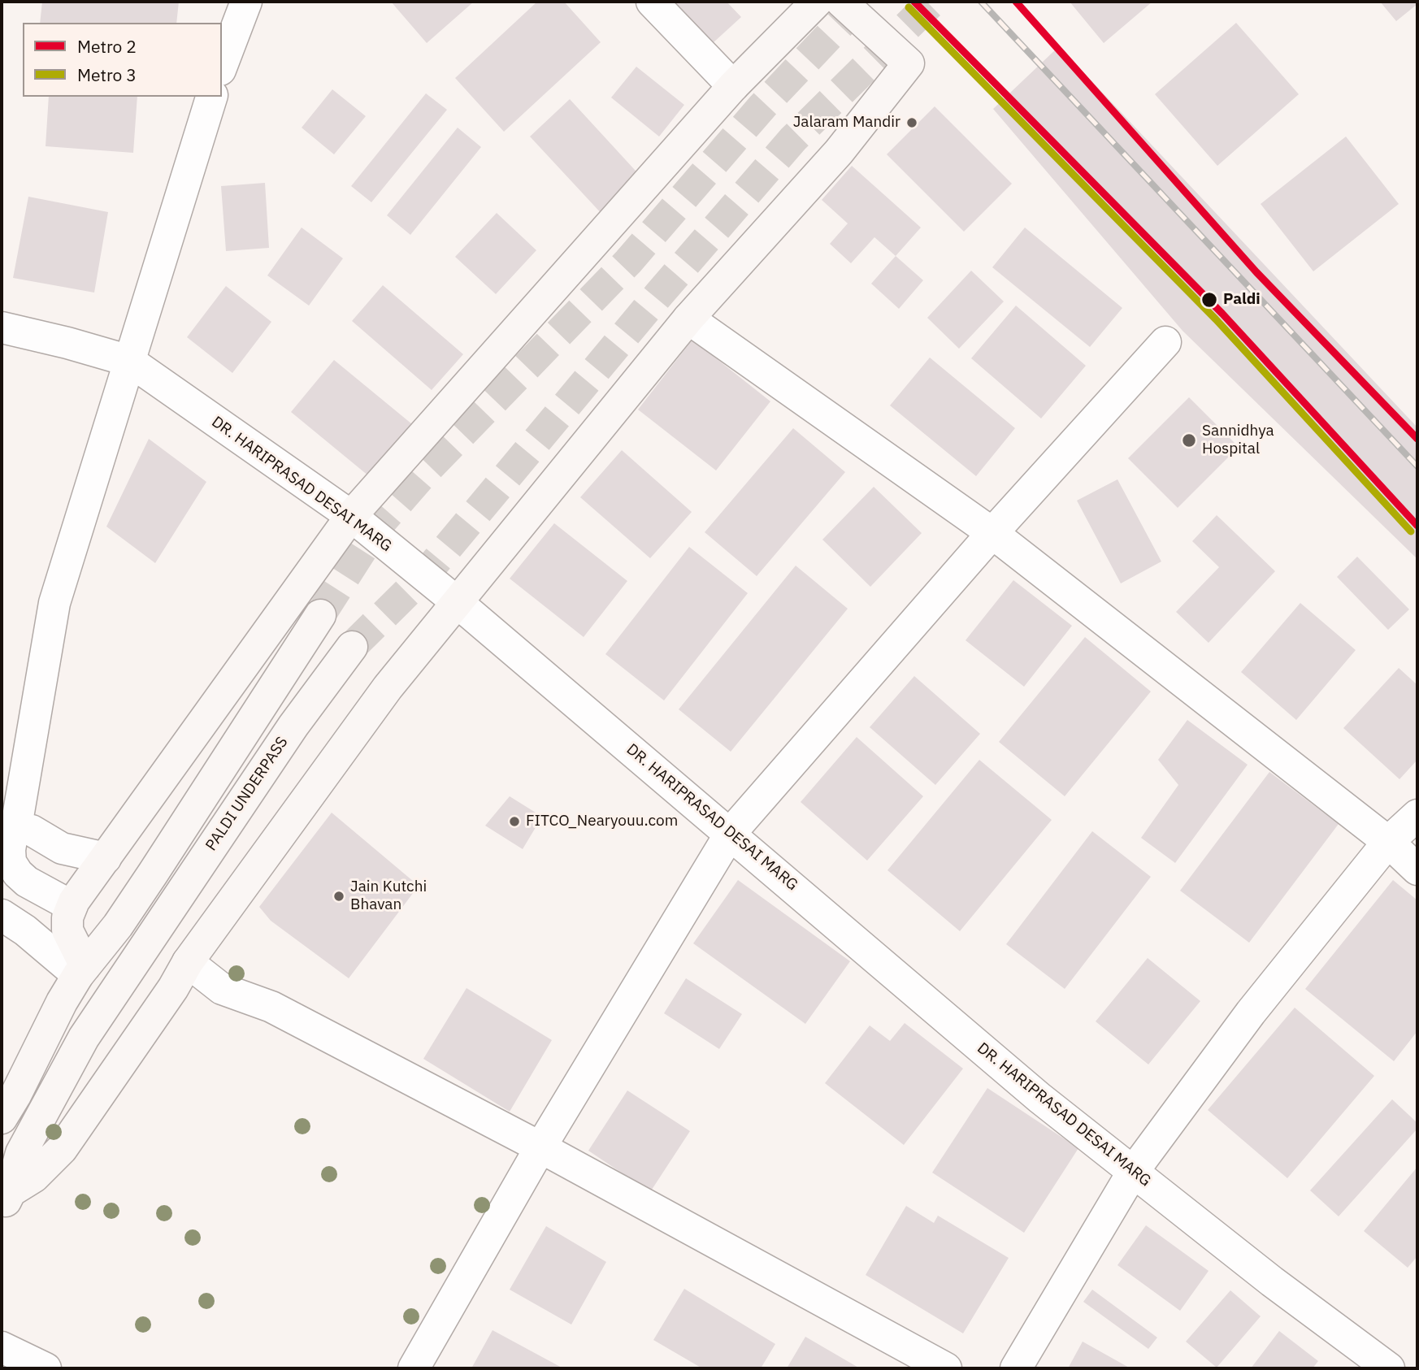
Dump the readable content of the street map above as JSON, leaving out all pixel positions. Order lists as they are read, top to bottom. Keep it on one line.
{"streets":{"street":["DR. HARIPRASAD DESAI MARG","PALDI UNDERPASS"]},"places":["Jalaram Mandir","Paldi","Sannidhya Hospital","FITCO_Nearyouu.com","Jain Kutchi Bhavan"],"lines":["metro line 2","metro line 3"],"legend":["Metro 2","Metro 3"]}
